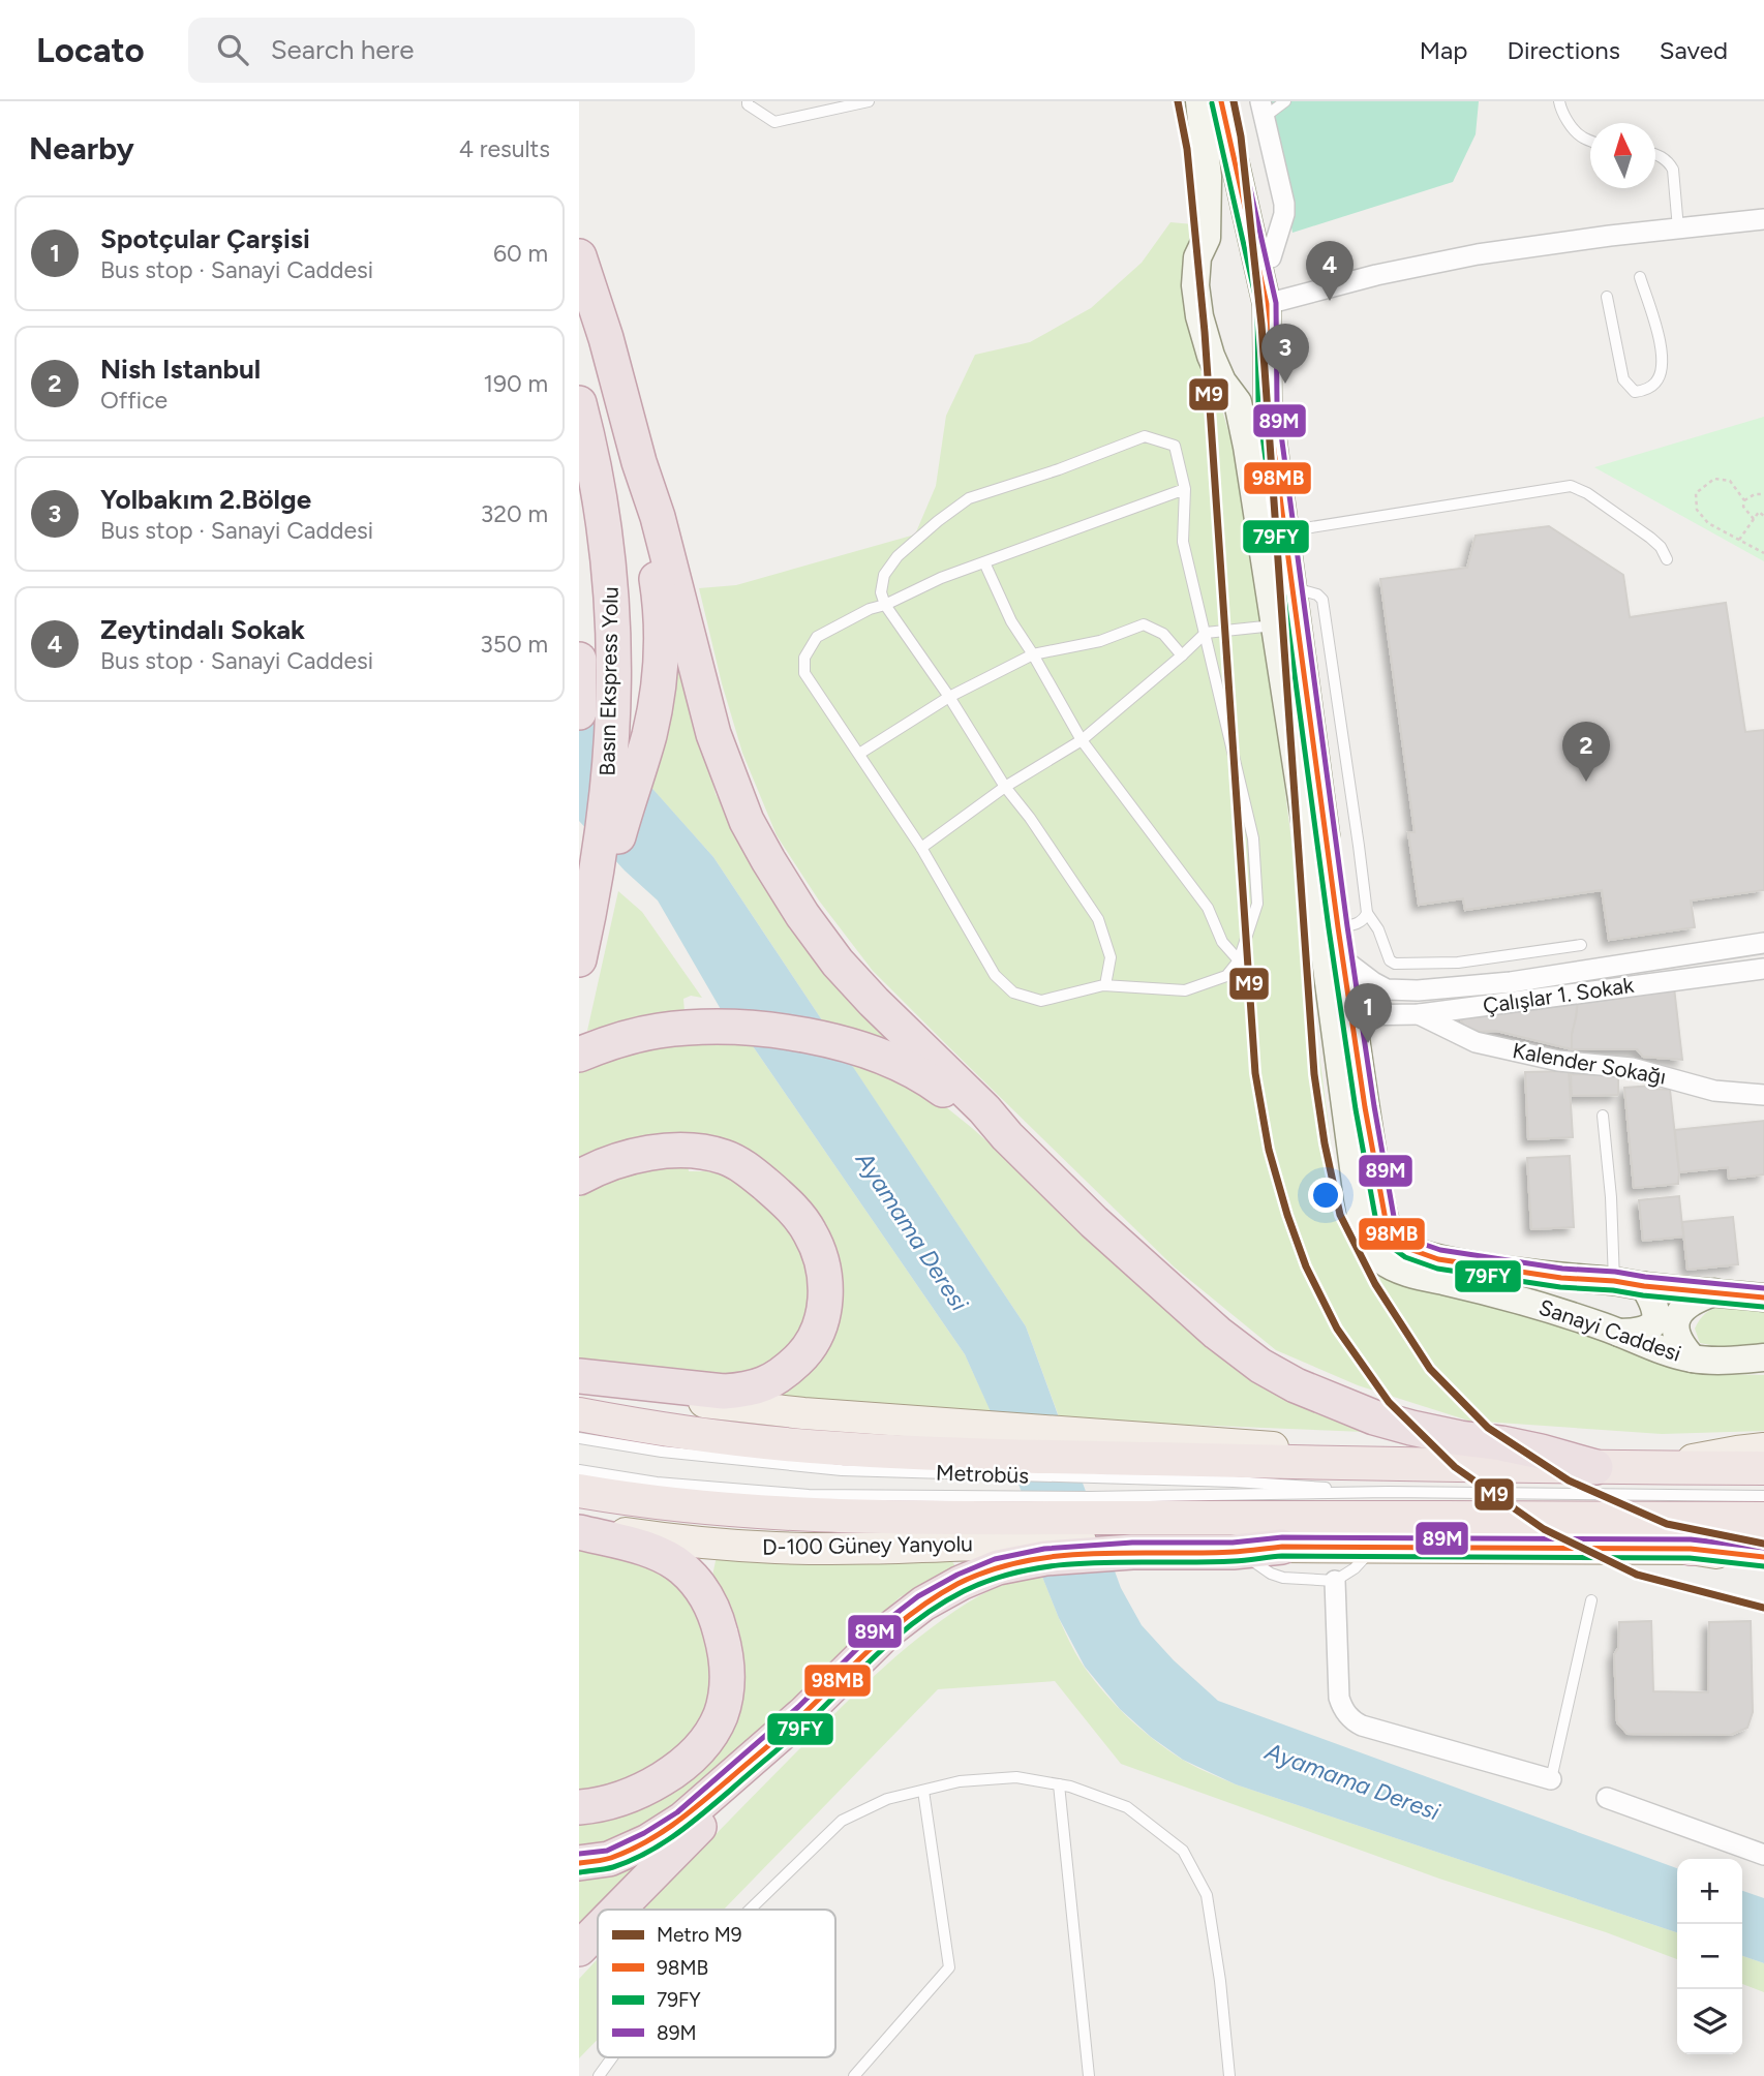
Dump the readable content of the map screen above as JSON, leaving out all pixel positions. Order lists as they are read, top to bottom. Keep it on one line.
{"streets":{"highway":["Basın Ekspress Yolu"],"main road":["Sanayi Caddesi","D-100 Güney Yanyolu"],"street":["Çalışlar 1. Sokak","Kalender Sokağı"],"lane":["Metrobüs"]},"crossings":[["Çalışlar 1. Sokak","Kalender Sokağı"],["Çalışlar 1. Sokak","Sanayi Caddesi"],["Kalender Sokağı","Sanayi Caddesi"]],"water":["Ayamama Deresi"],"lines":["metro line M9","transit line 98MB","transit line 89M","transit line 79FY"],"legend":["Metro M9","98MB","79FY","89M"],"north":"top","page":{"header":"Locato","search":"Search here","nav":["Map","Directions","Saved"],"heading":["Nearby","4 results"],"list":[{"mark":"1","name":"Spotçular Çarşisi","note":"Bus stop · Sanayi Caddesi","value":"60 m"},{"mark":"2","name":"Nish Istanbul","note":"Office","value":"190 m"},{"mark":"3","name":"Yolbakım 2.Bölge","note":"Bus stop · Sanayi Caddesi","value":"320 m"},{"mark":"4","name":"Zeytindalı Sokak","note":"Bus stop · Sanayi Caddesi","value":"350 m"}],"pins":["4","3","2","1"],"map_buttons":["+","−"]}}
